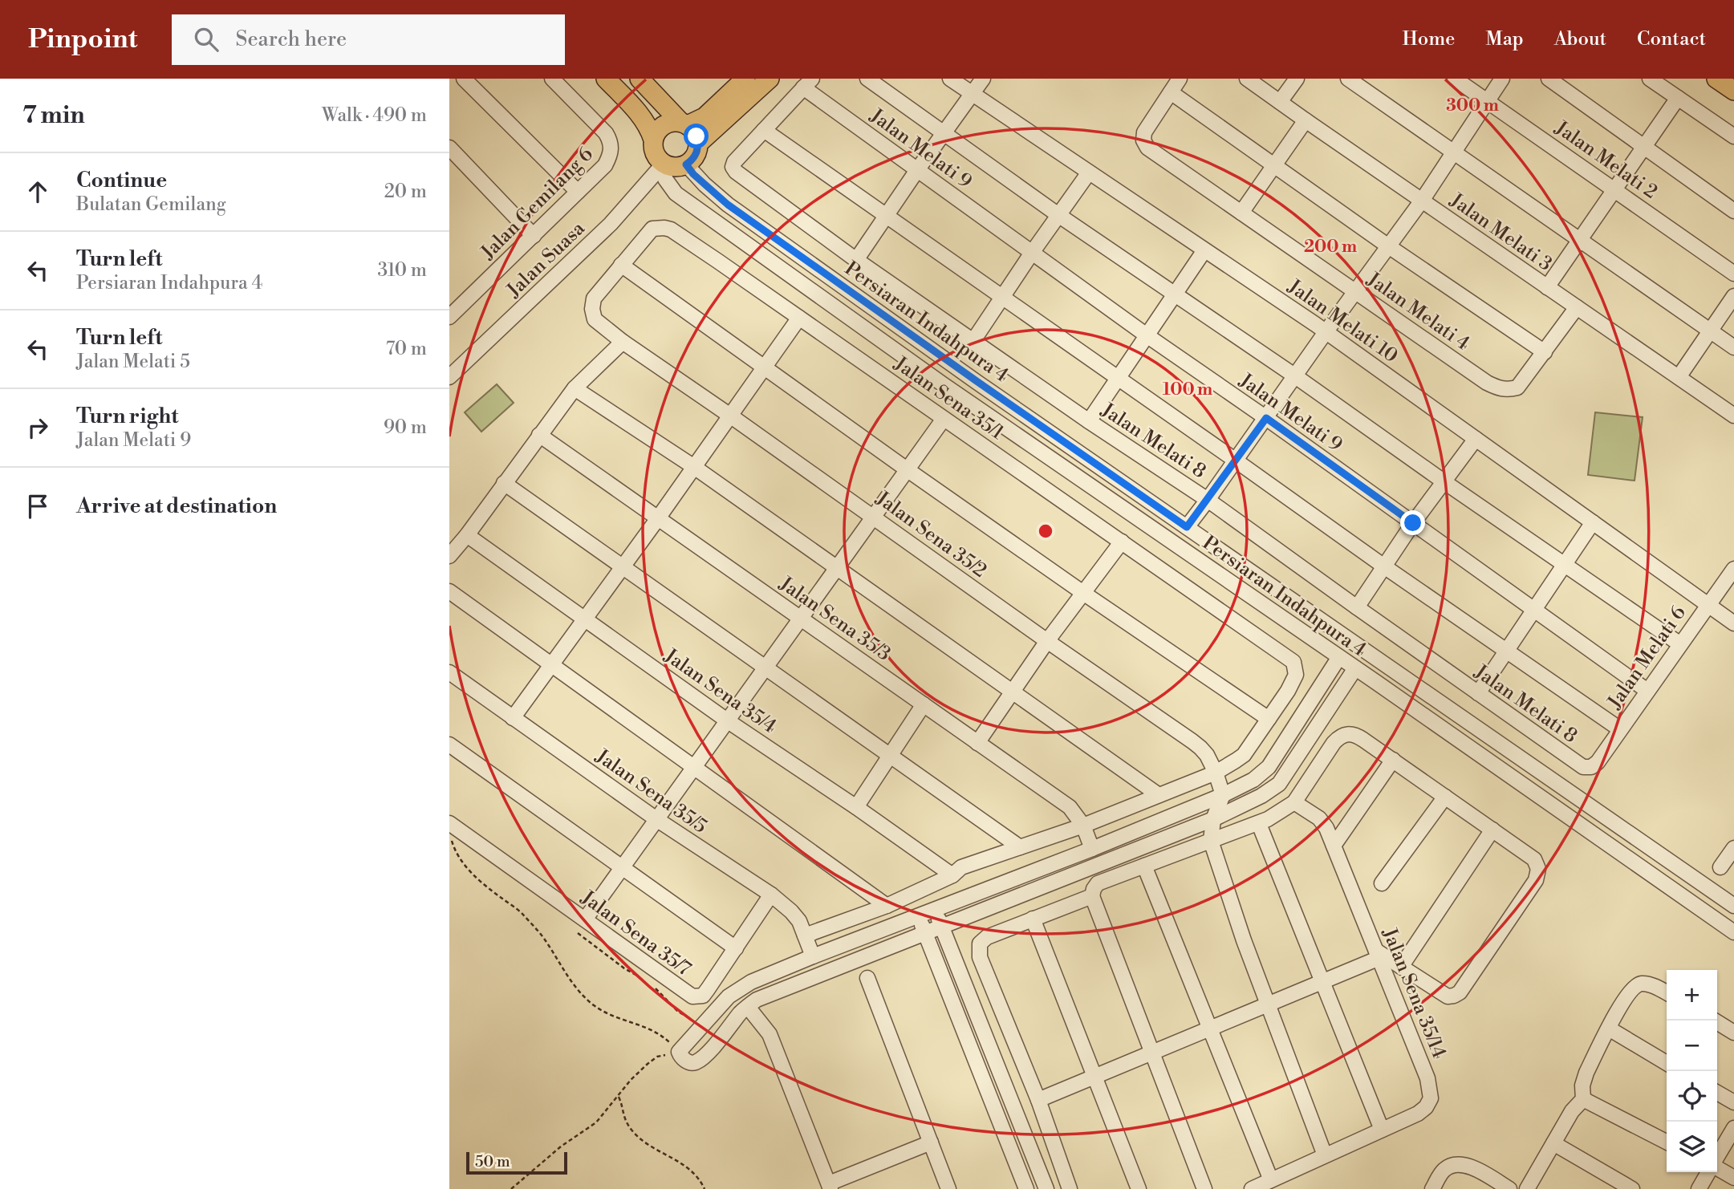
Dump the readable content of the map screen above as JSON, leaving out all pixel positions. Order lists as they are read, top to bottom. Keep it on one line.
{"streets":{"street":["Jalan Melati 9","Jalan Melati 2","Jalan Gemilang 6","Jalan Melati 3","Jalan Suasa","Jalan Melati 4","Jalan Melati 10","Persiaran Indahpura 4","Jalan Sena 35/1","Jalan Melati 8","Jalan Sena 35/2","Jalan Sena 35/3","Jalan Melati 6","Jalan Sena 35/4","Jalan Sena 35/5","Jalan Sena 35/7","Jalan Sena 35/14"]},"crossings":[["Jalan Melati 9","Jalan Melati 6"],["Jalan Melati 3","Jalan Melati 4"],["Jalan Suasa","Persiaran Indahpura 4"],["Jalan Melati 10","Jalan Melati 6"],["Jalan Sena 35/1","Jalan Sena 35/2"],["Jalan Melati 8","Jalan Melati 6"],["Jalan Sena 35/5","Jalan Sena 35/7"]],"scale_bar":"50 m","page":{"header":"Pinpoint","search":"Search here","nav":["Home","Map","About","Contact"],"heading":["7 min","Walk · 490 m"],"list":[["Continue","Bulatan Gemilang","20 m"],["Turn left","Persiaran Indahpura 4","310 m"],["Turn left","Jalan Melati 5","70 m"],["Turn right","Jalan Melati 9","90 m"],"Arrive at destination"],"map_buttons":["+","−"],"scale":"50 m"},"rings":["300 m","200 m","100 m"]}
